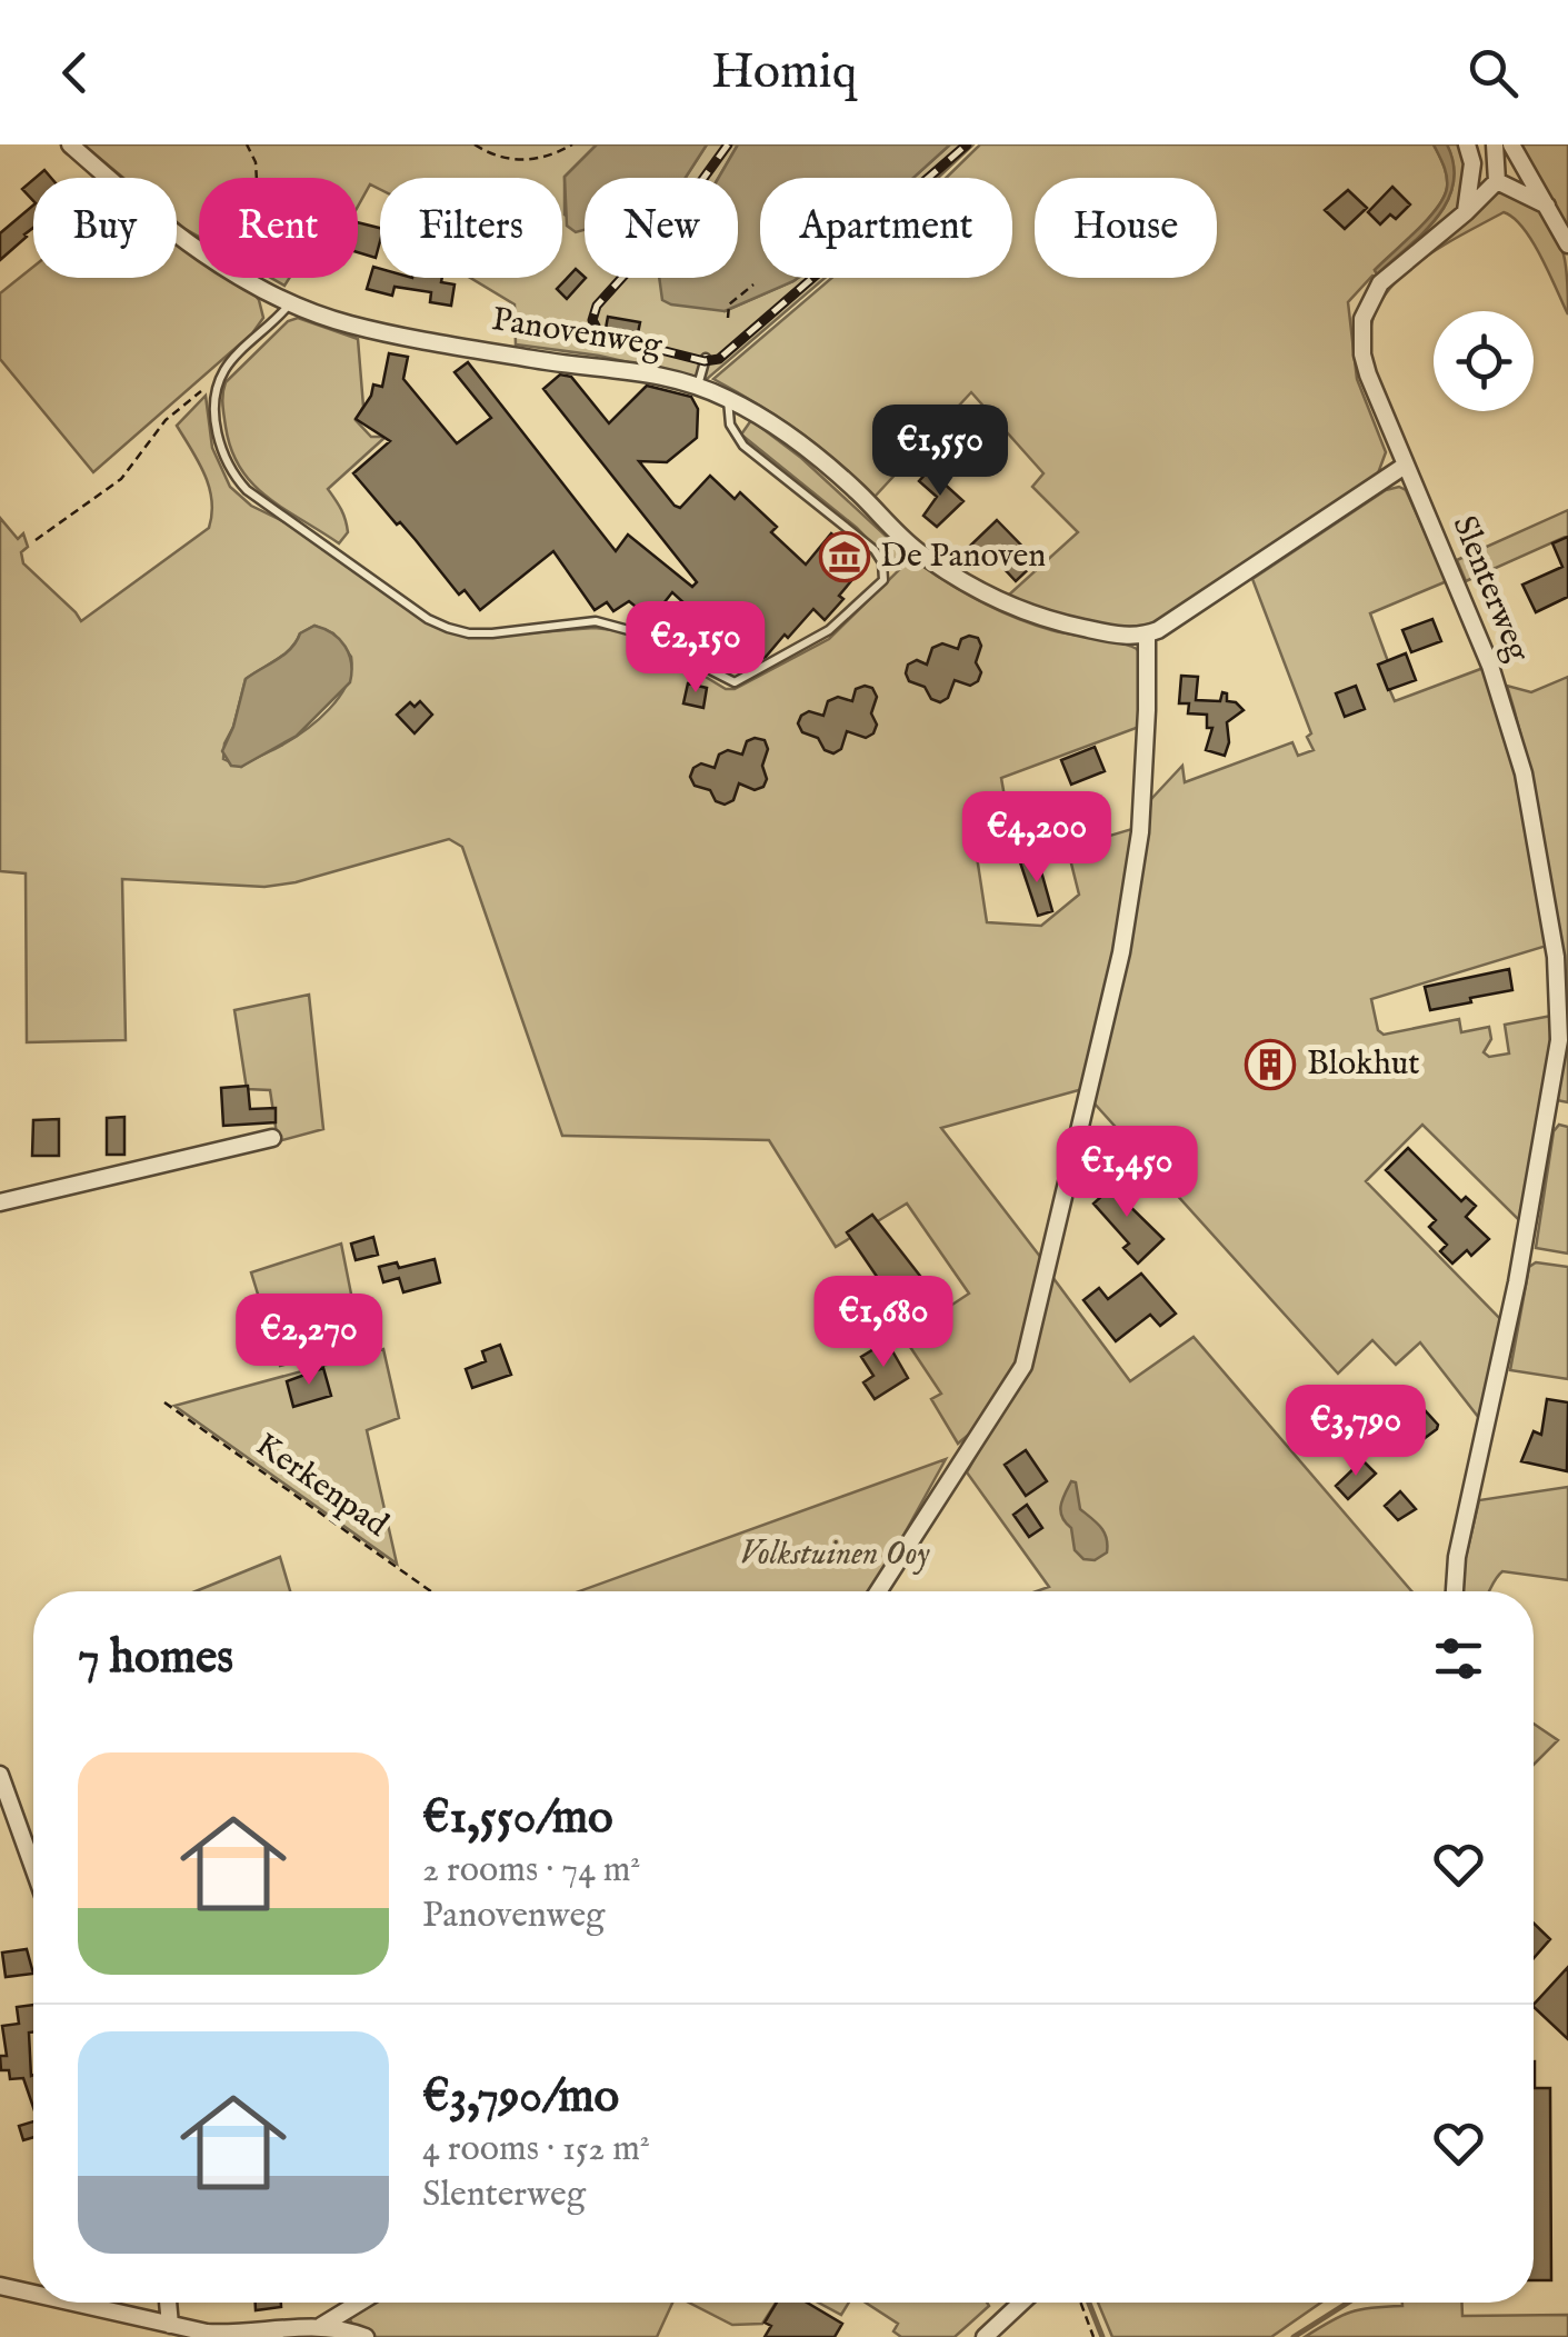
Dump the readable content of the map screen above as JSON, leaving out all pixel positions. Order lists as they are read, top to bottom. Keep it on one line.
{"streets":{"street":["Panovenweg","Slenterweg"],"path":["Kerkenpad"]},"parks":["Volkstuinen Ooy"],"places":{"museum":["De Panoven"],"building":["Blokhut"]},"page":{"header":"Homiq","chip":["Buy","Rent","Filters","New","Apartment","House"],"price":["€1,550","€2,150","€4,200","€1,450","€1,680","€2,270","€3,790"],"heading":"7 homes","list":[{"name":"€1,550/mo","note":"2 rooms · 74 m² · Panovenweg"},{"name":"€3,790/mo","note":"4 rooms · 152 m² · Slenterweg"}]}}
